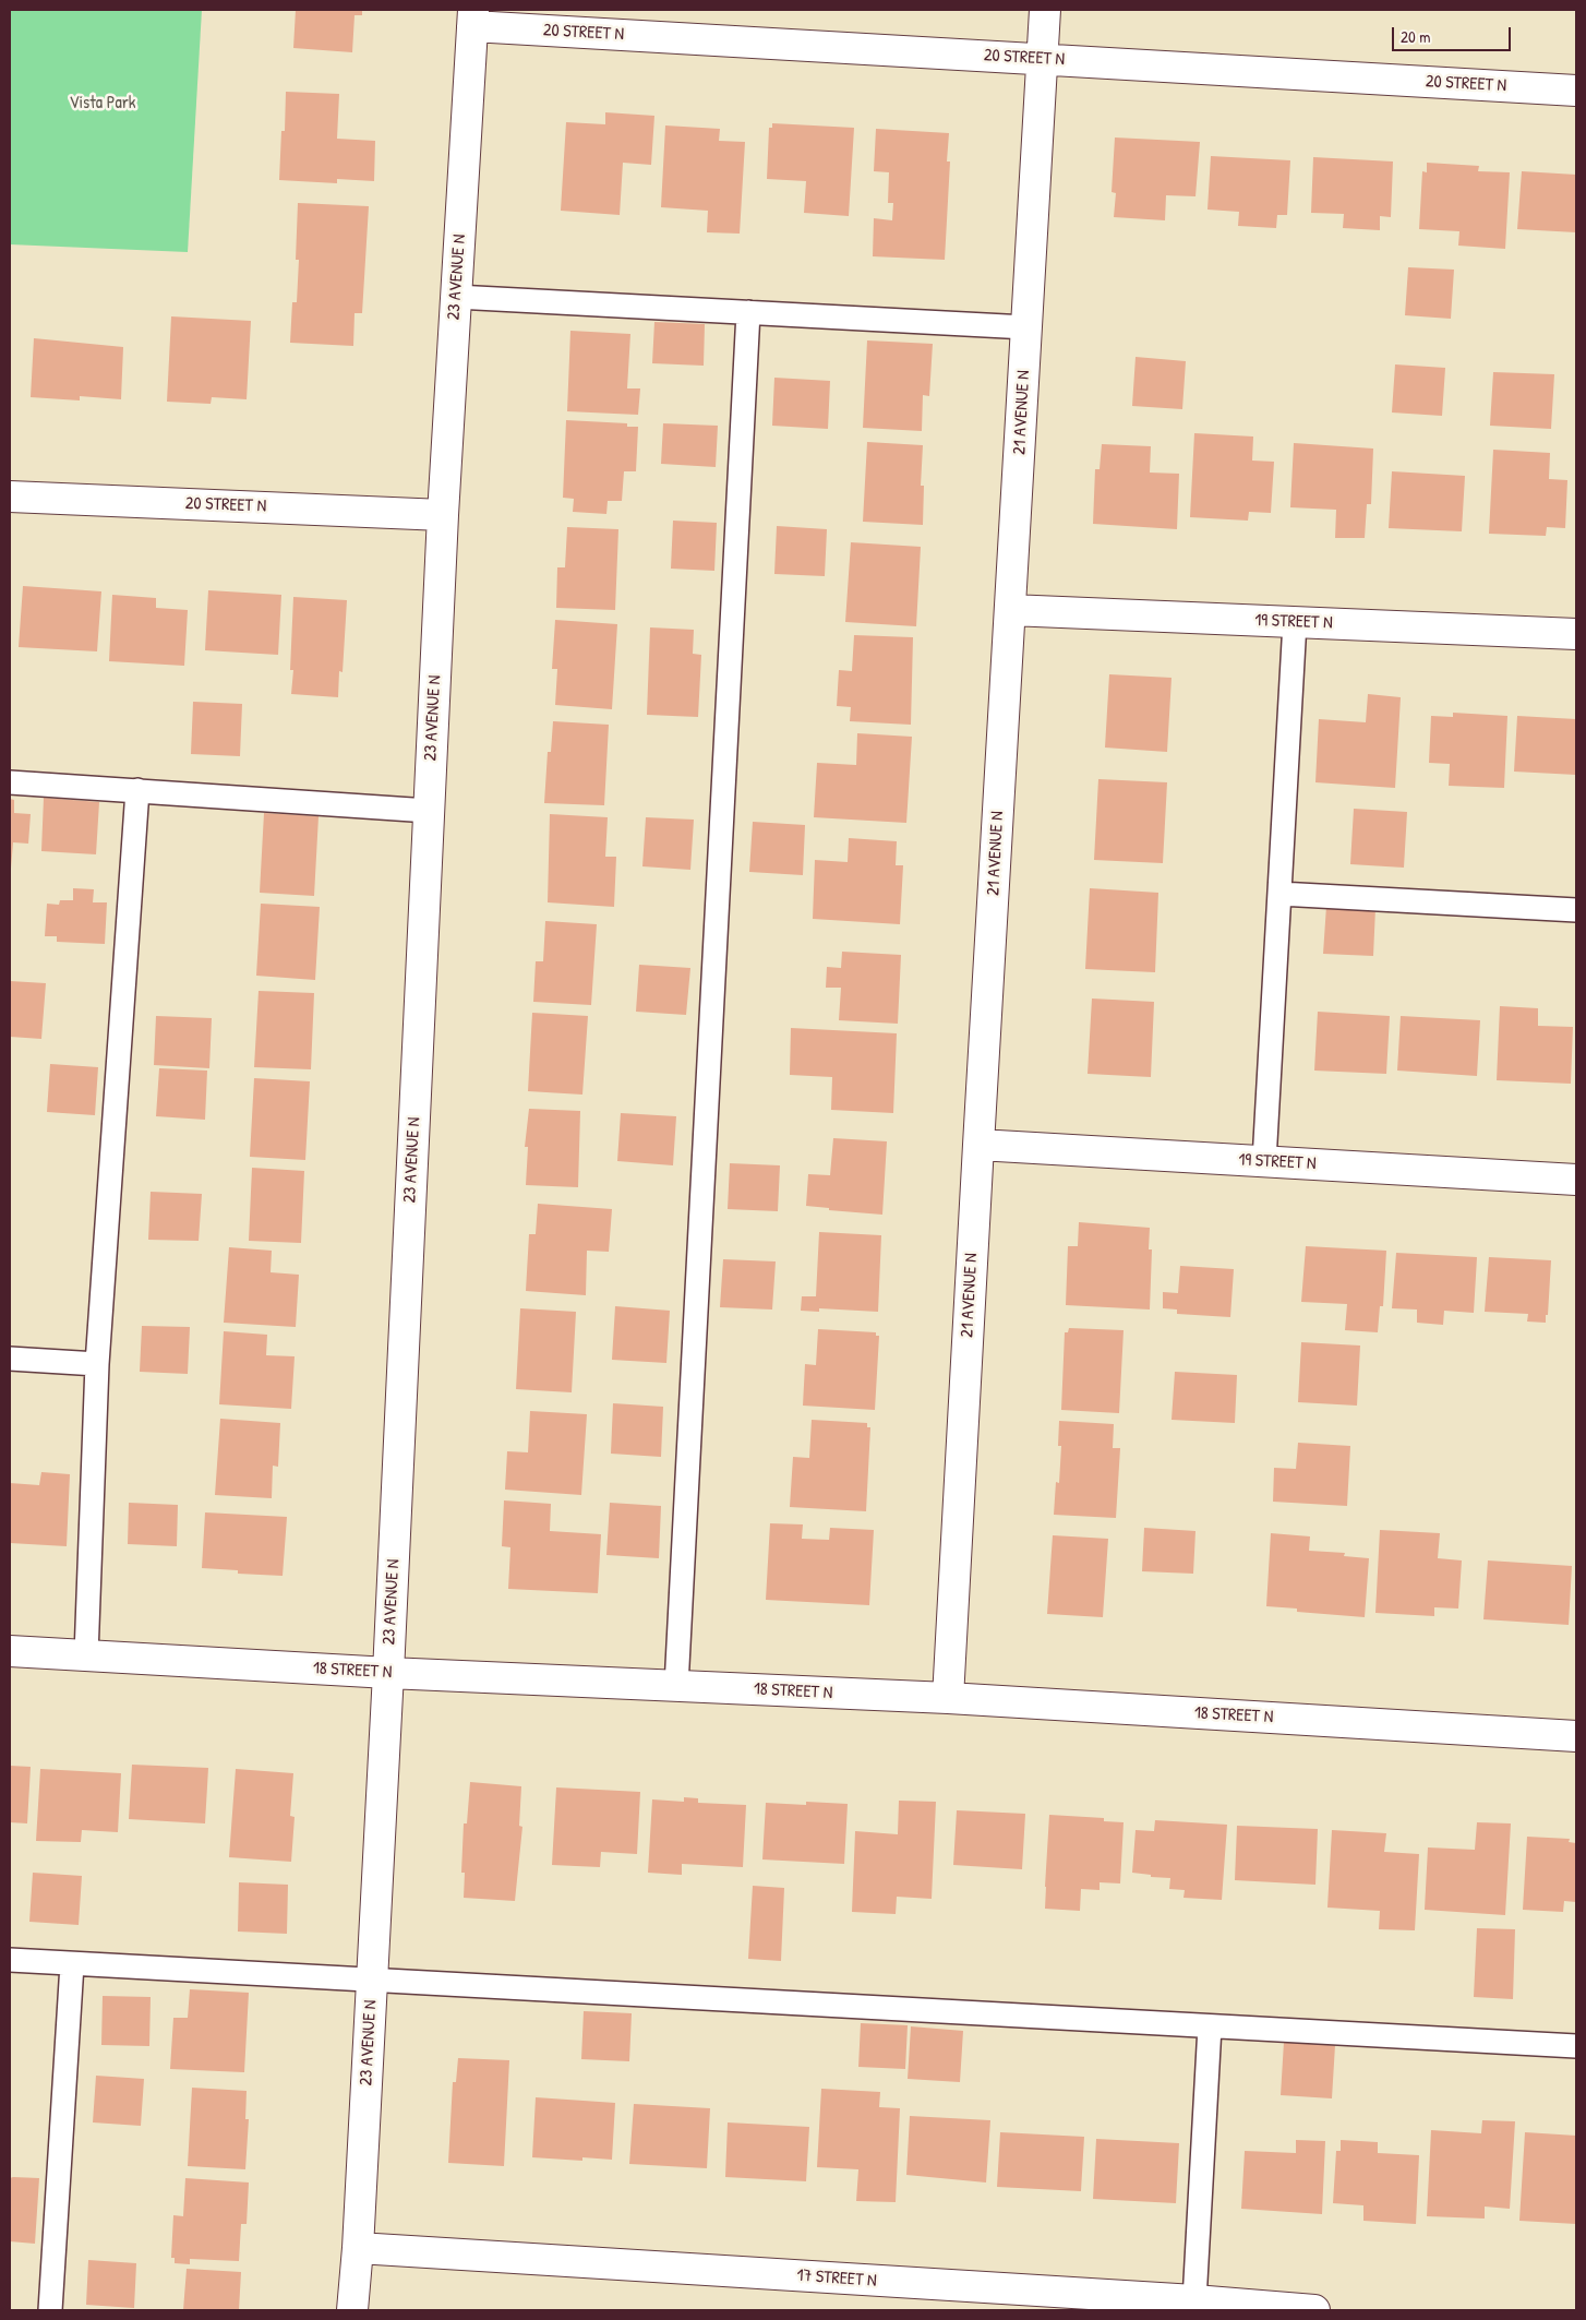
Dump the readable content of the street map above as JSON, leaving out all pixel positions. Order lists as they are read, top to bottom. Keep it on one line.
{"streets":{"street":["20 STREET N","23 AVENUE N","21 AVENUE N","19 STREET N","18 STREET N","17 STREET N"]},"crossings":[["20 STREET N","23 AVENUE N"],["20 STREET N","21 AVENUE N"],["23 AVENUE N","18 STREET N"],["23 AVENUE N","17 STREET N"],["21 AVENUE N","19 STREET N"],["21 AVENUE N","18 STREET N"]],"parks":["Vista Park"],"scale_bar":"20 m"}
